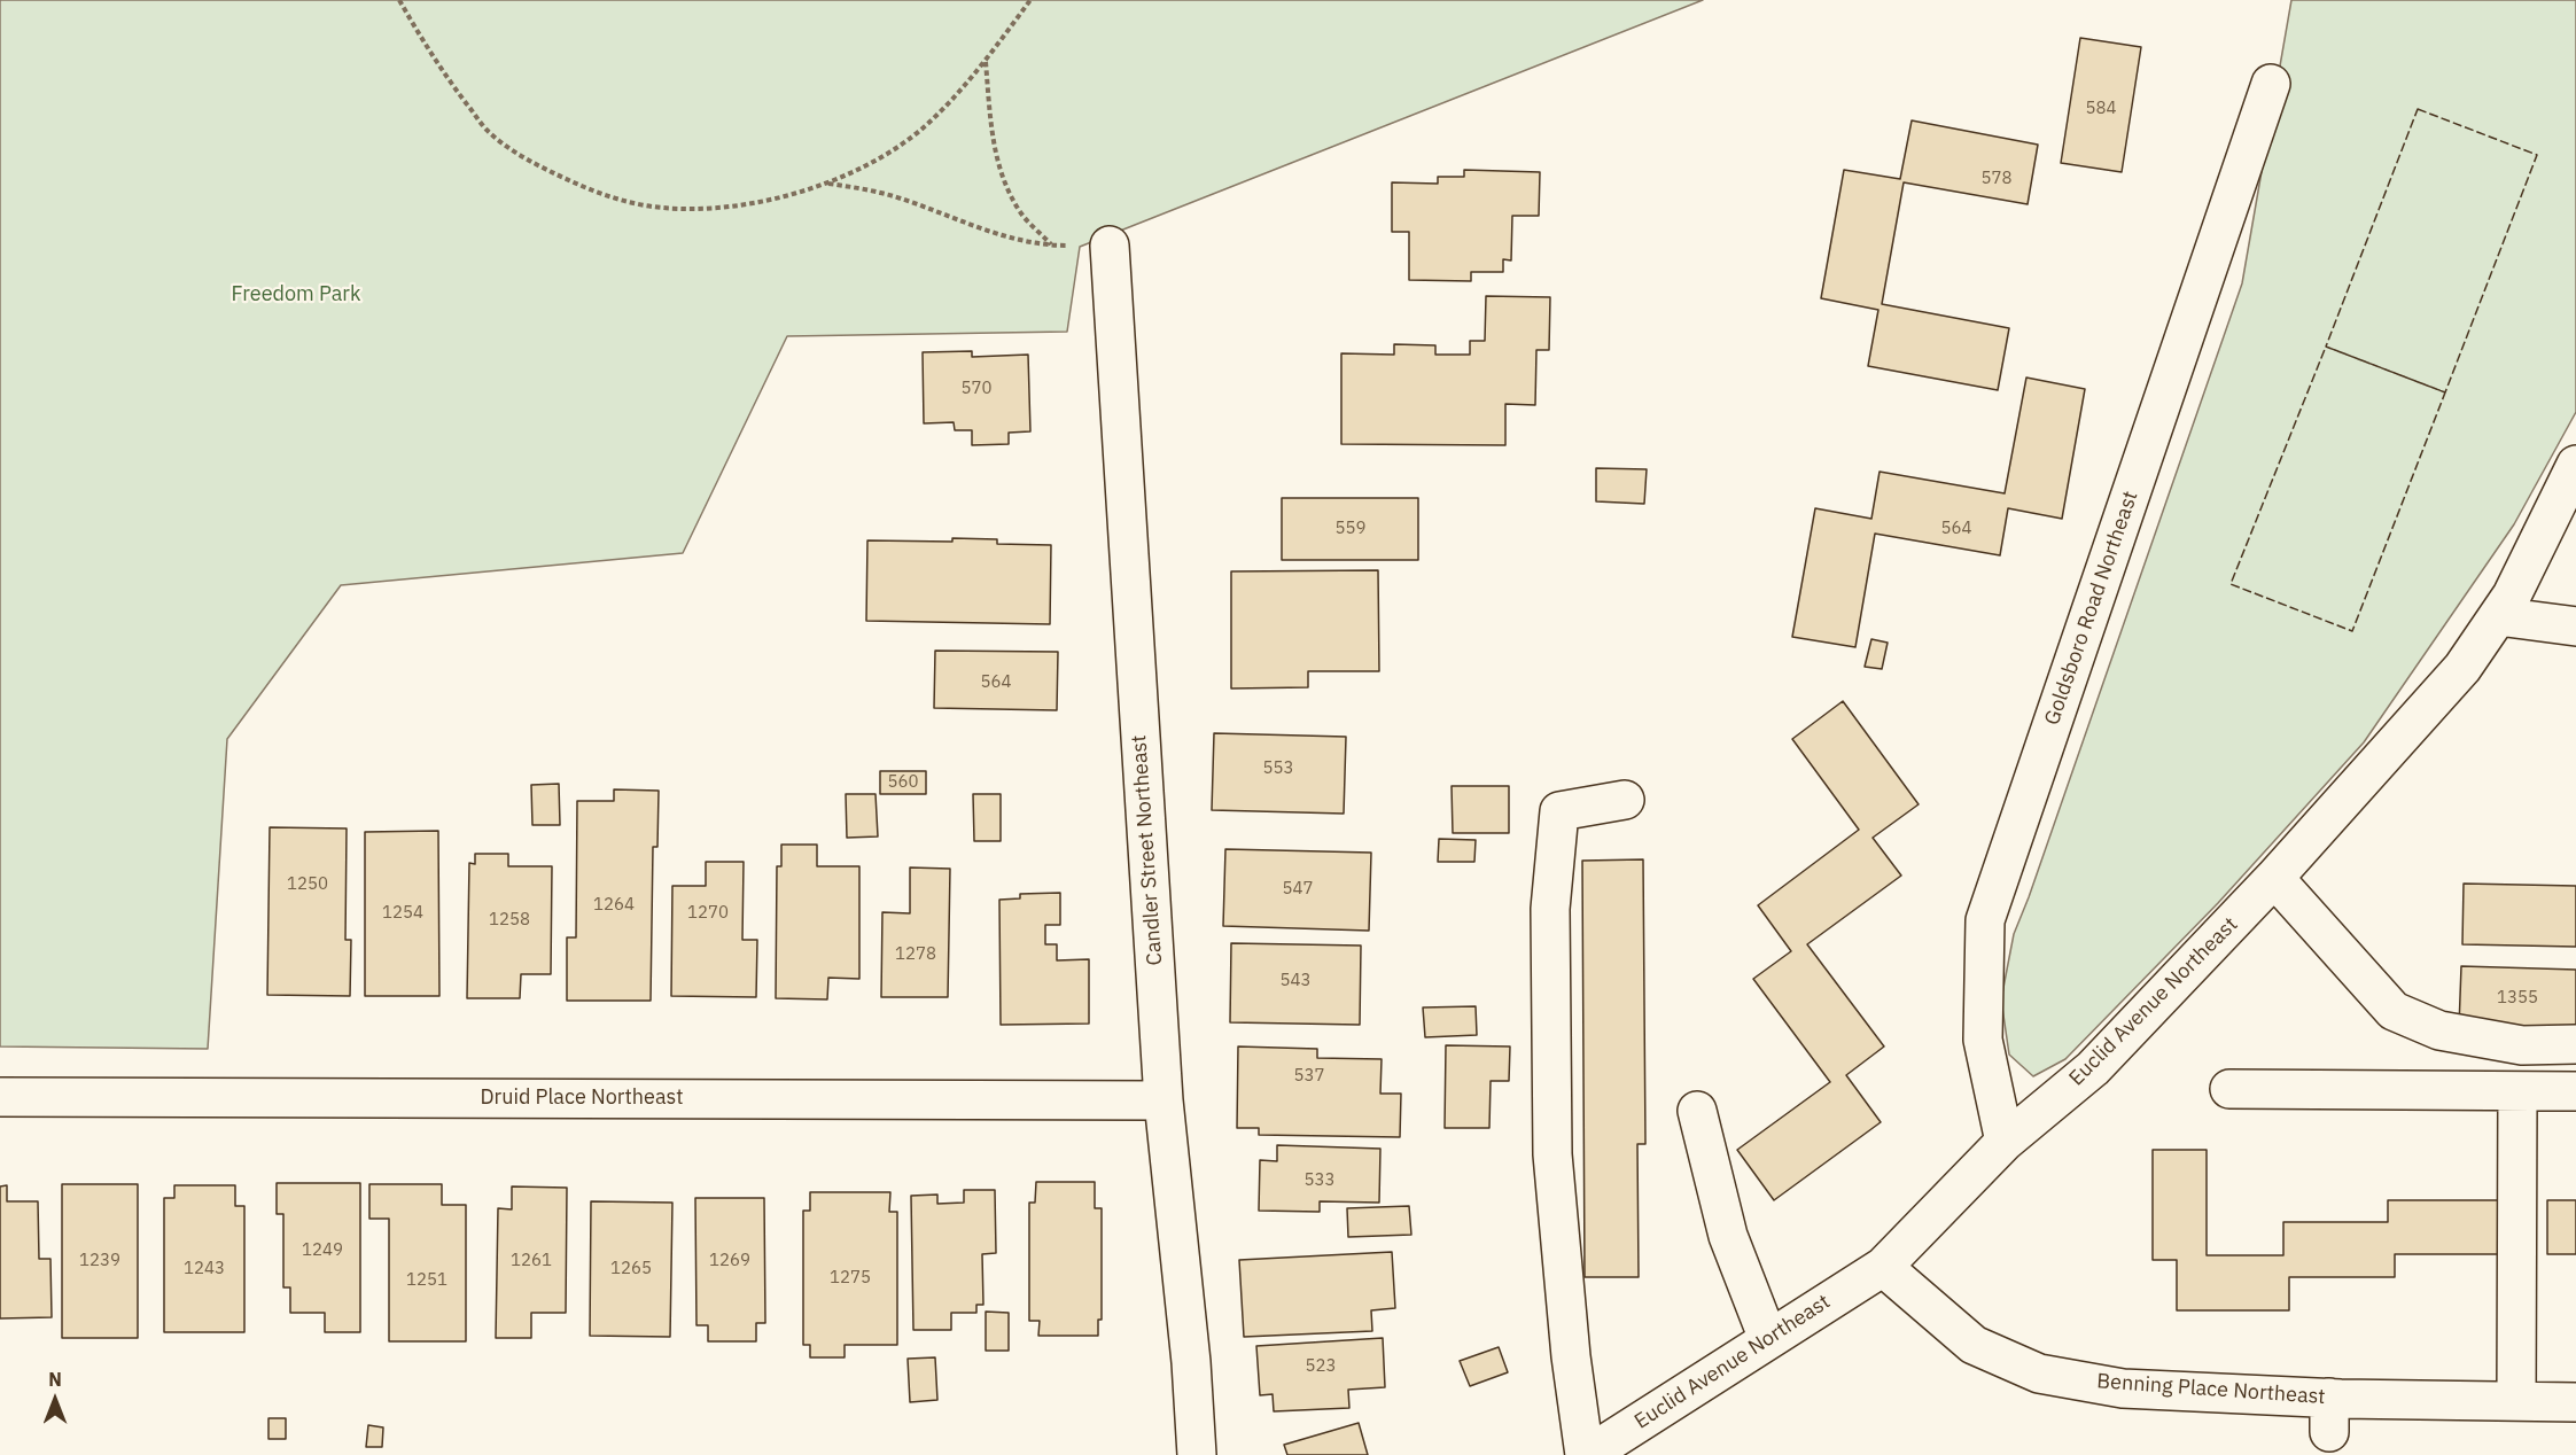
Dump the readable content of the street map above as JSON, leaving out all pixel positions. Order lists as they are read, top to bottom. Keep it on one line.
{"streets":{"street":["Goldsboro Road Northeast","Candler Street Northeast","Euclid Avenue Northeast","Druid Place Northeast","Benning Place Northeast"]},"crossings":[["Goldsboro Road Northeast","Euclid Avenue Northeast"],["Candler Street Northeast","Druid Place Northeast"],["Euclid Avenue Northeast","Benning Place Northeast"]],"parks":["Freedom Park"],"house_numbers":["584","578","570","559","564","564","553","560","1250","547","1264","1254","1270","1258","1278","543","1355","537","533","1249","1239","1261","1269","1243","1265","1275","1251","523"],"north":"top"}
